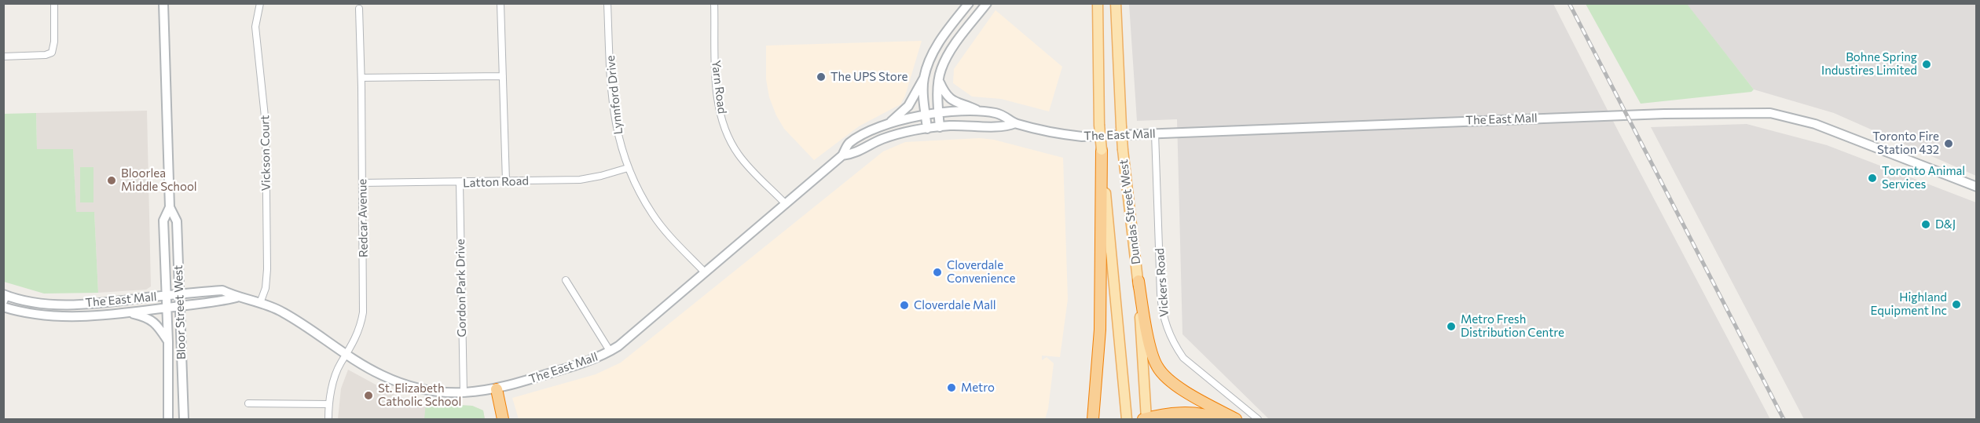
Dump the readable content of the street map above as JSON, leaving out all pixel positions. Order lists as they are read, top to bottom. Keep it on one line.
{"streets":{"main road":["The East Mall","Dundas Street West","Bloor Street West"],"street":["Yarn Road","Lynnford Drive","Vickson Court","Latton Road","Redcar Avenue","Vickers Road","Gordon Park Drive"]},"crossings":[["Yarn Road","The East Mall"],["Lynnford Drive","The East Mall"],["Lynnford Drive","Latton Road"],["The East Mall","Vickson Court"],["The East Mall","Redcar Avenue"],["The East Mall","Vickers Road"],["The East Mall","Gordon Park Drive"],["The East Mall","Bloor Street West"],["Latton Road","Redcar Avenue"],["Latton Road","Gordon Park Drive"]],"places":["Bohne Spring Industires Limited","The UPS Store","Toronto Fire Station 432","Toronto Animal Services","Bloorlea Middle School","D&J","Cloverdale Convenience","Highland Equipment Inc","Cloverdale Mall","Metro Fresh Distribution Centre","Metro","St. Elizabeth Catholic School"]}
